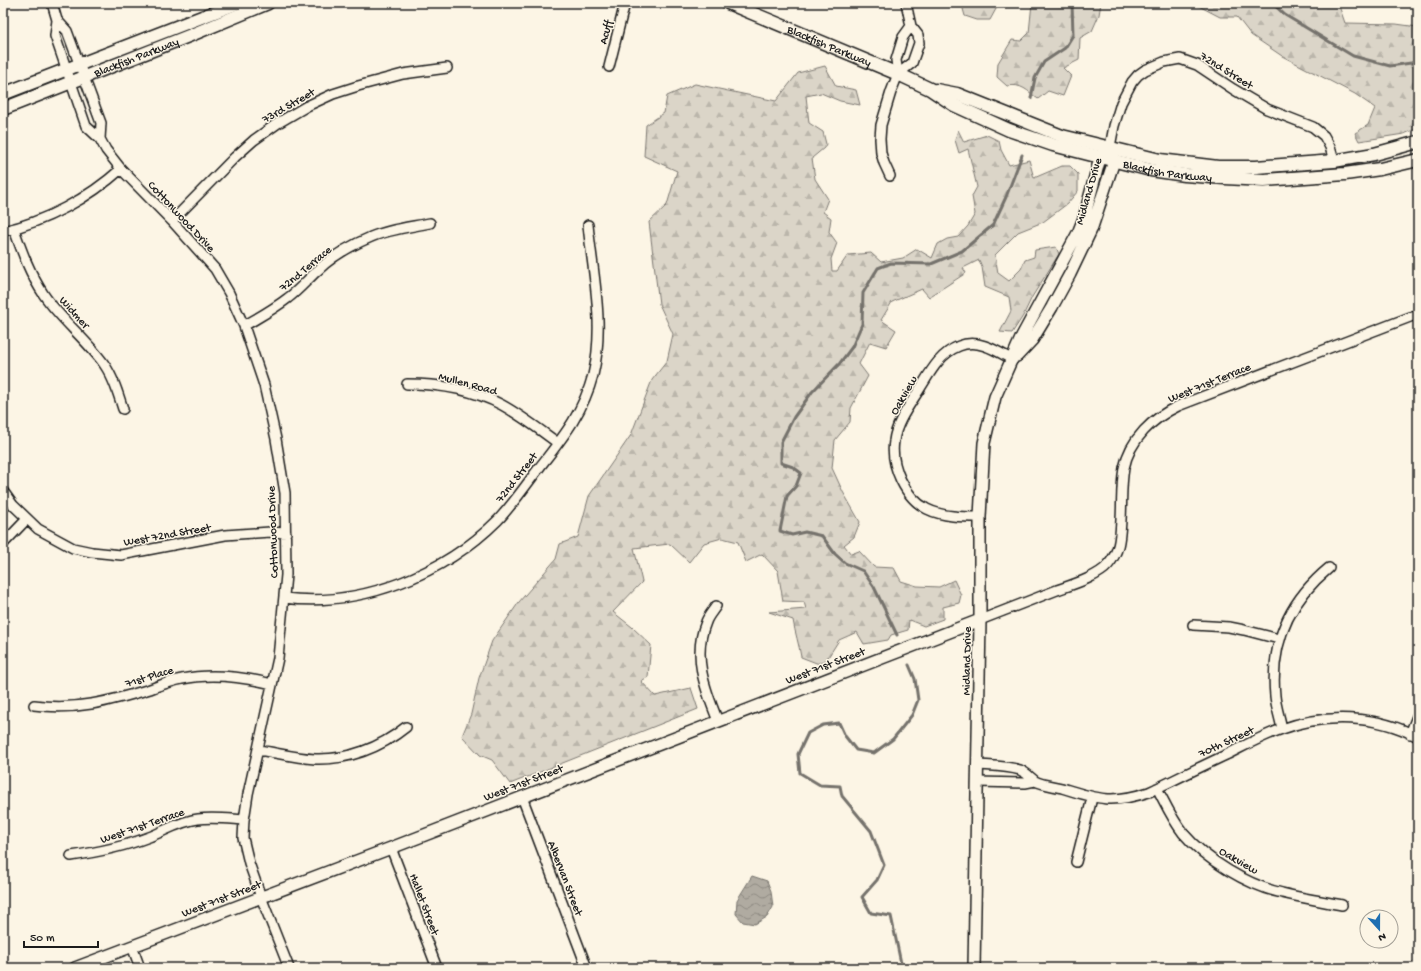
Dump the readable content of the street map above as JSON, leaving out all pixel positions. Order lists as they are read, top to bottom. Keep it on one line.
{"streets":{"main road":["Blackfish Parkway"],"street":["Acuff","72nd Street","73rd Street","Midland Drive","Cottonwood Drive","72nd Terrace","Widmer","West 71st Terrace","Mullen Road","Oakview","West 72nd Street","West 71st Street","71st Place","70th Street","Albervan Street","Hallet Street"]},"crossings":[["Blackfish Parkway","72nd Street"],["Blackfish Parkway","Midland Drive"],["Blackfish Parkway","Cottonwood Drive"],["72nd Street","Midland Drive"],["72nd Street","Cottonwood Drive"],["72nd Street","Mullen Road"],["73rd Street","Cottonwood Drive"],["Midland Drive","West 71st Terrace"],["Midland Drive","Oakview"],["Midland Drive","West 71st Street"],["Midland Drive","70th Street"],["Cottonwood Drive","72nd Terrace"],["Cottonwood Drive","West 71st Terrace"],["Cottonwood Drive","West 72nd Street"],["Cottonwood Drive","West 71st Street"],["Cottonwood Drive","71st Place"],["West 71st Terrace","West 71st Street"],["Oakview","70th Street"],["West 71st Street","Albervan Street"],["West 71st Street","Hallet Street"]],"scale_bar":"50 m","north":"bottom"}
